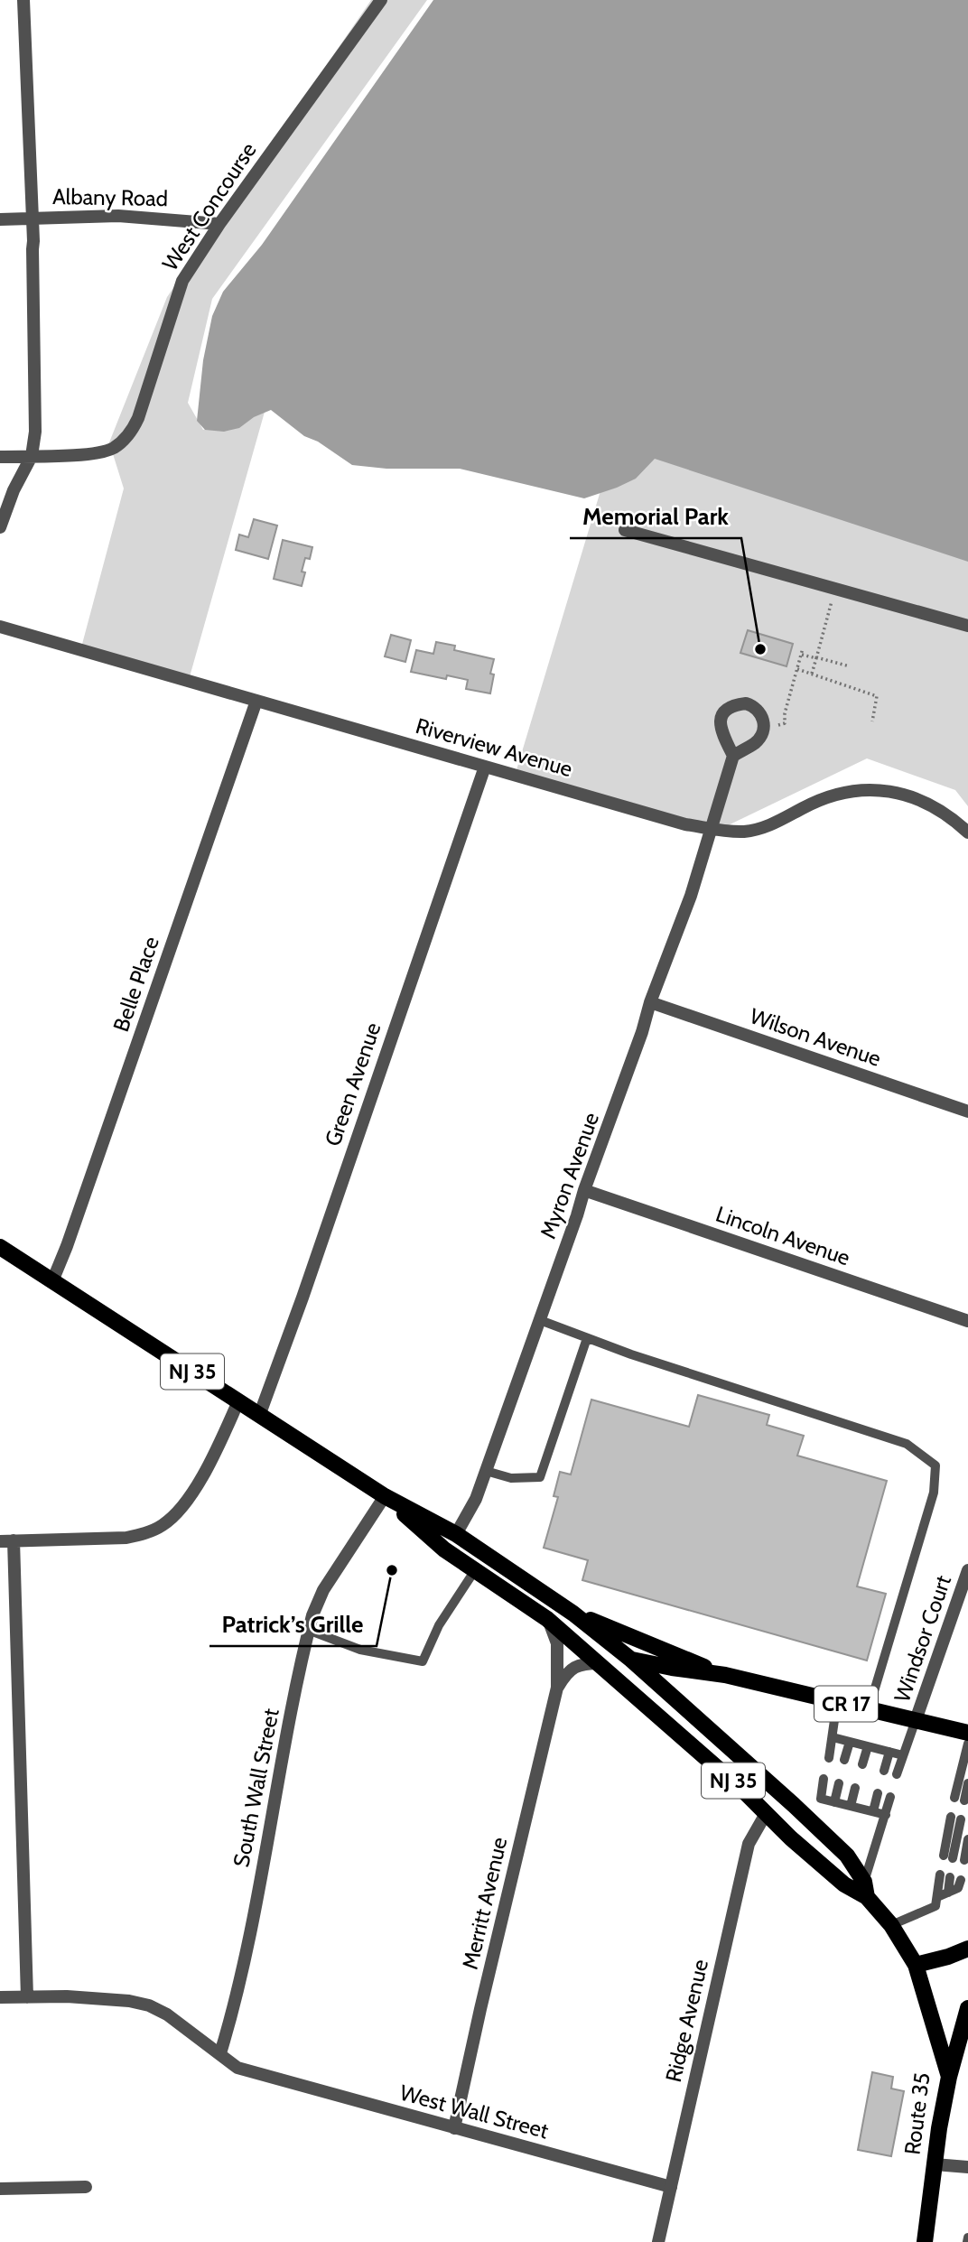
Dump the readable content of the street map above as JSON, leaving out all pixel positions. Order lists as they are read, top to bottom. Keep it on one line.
{"streets":{"main road":["NJ 35","CR 17","Route 35"],"street":["Albany Road","West Concourse","Riverview Avenue","Belle Place","Wilson Avenue","Green Avenue","Myron Avenue","Lincoln Avenue","Windsor Court","South Wall Street","Merritt Avenue","Ridge Avenue","West Wall Street"]},"crossings":[["Albany Road","West Concourse"],["Riverview Avenue","Belle Place"],["Riverview Avenue","Green Avenue"],["Riverview Avenue","Myron Avenue"],["Belle Place","NJ 35"],["Wilson Avenue","Myron Avenue"],["Green Avenue","NJ 35"],["Myron Avenue","Lincoln Avenue"],["Myron Avenue","NJ 35"],["NJ 35","CR 17"],["NJ 35","South Wall Street"],["NJ 35","Merritt Avenue"],["NJ 35","Ridge Avenue"],["NJ 35","Route 35"],["Windsor Court","CR 17"],["CR 17","Merritt Avenue"],["South Wall Street","West Wall Street"],["Merritt Avenue","West Wall Street"],["Ridge Avenue","West Wall Street"]],"places":["Memorial Park","Patrick’s Grille"]}
